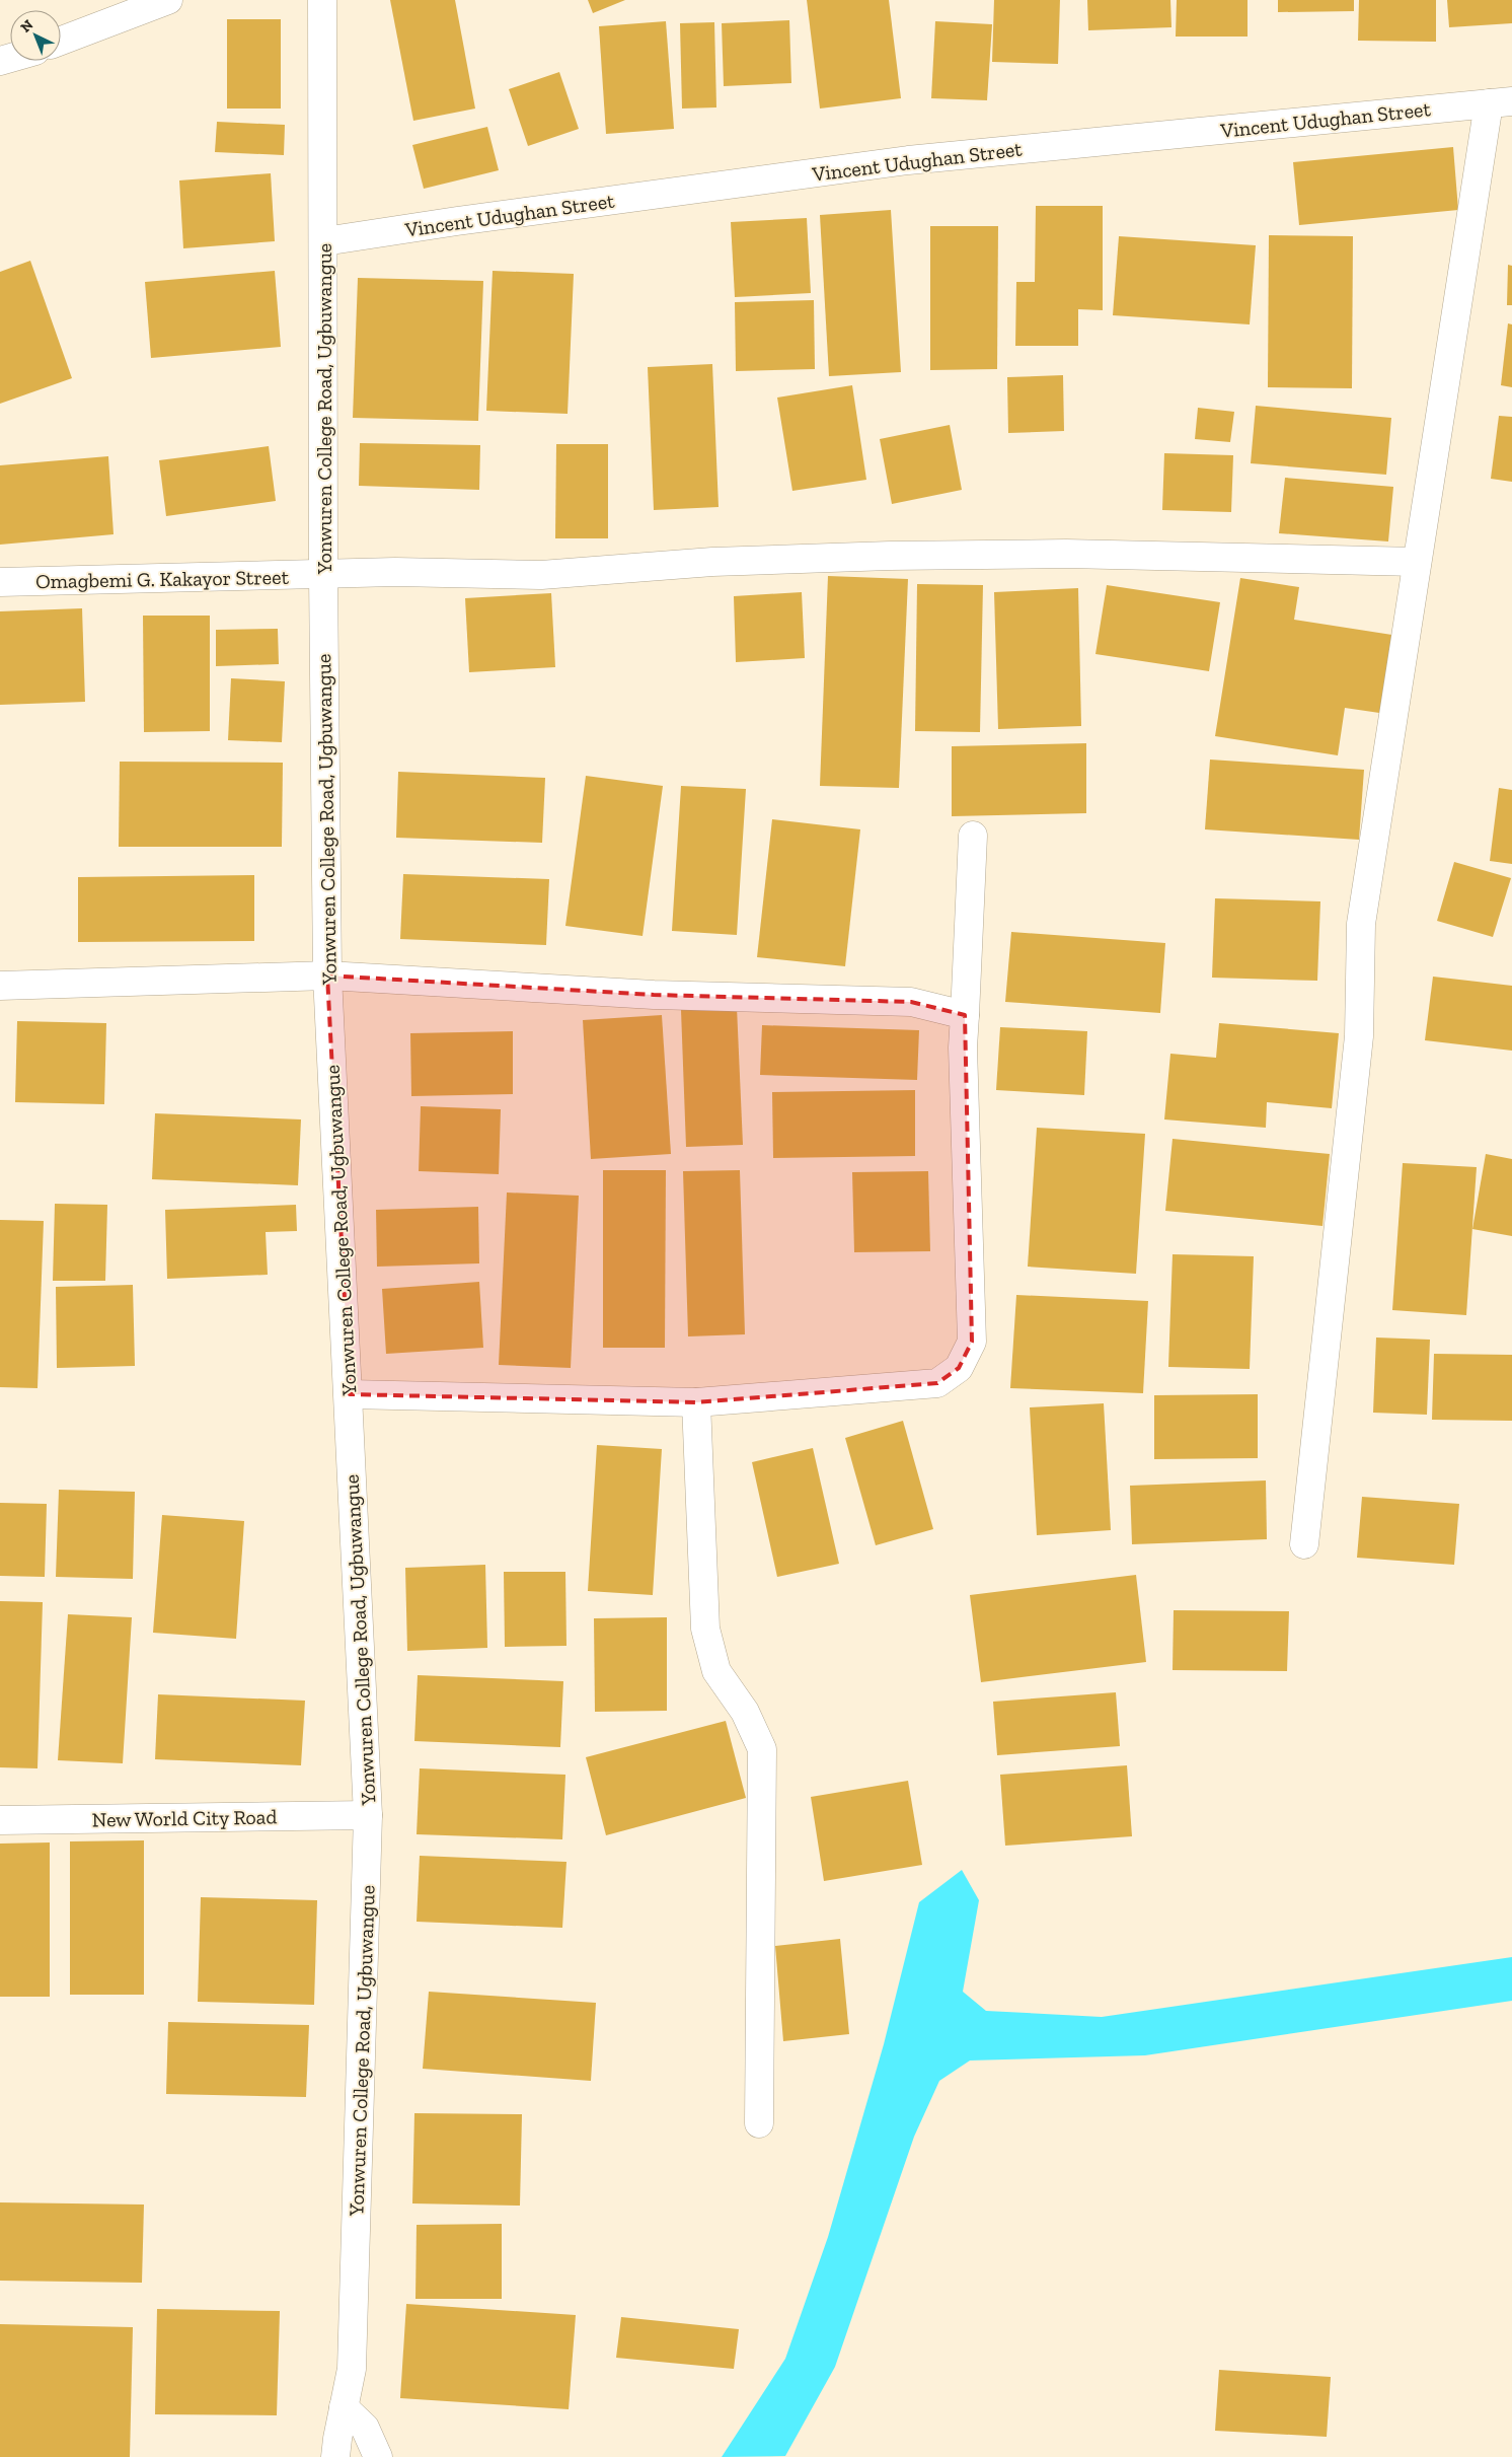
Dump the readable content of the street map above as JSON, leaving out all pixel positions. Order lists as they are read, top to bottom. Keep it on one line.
{"streets":{"street":["Vincent Udughan Street","Yonwuren College Road, Ugbuwangue","Omagbemi G. Kakayor Street","New World City Road"]},"crossings":[["Vincent Udughan Street","Yonwuren College Road, Ugbuwangue"],["Yonwuren College Road, Ugbuwangue","Omagbemi G. Kakayor Street"],["Yonwuren College Road, Ugbuwangue","New World City Road"]],"north":"top left"}
